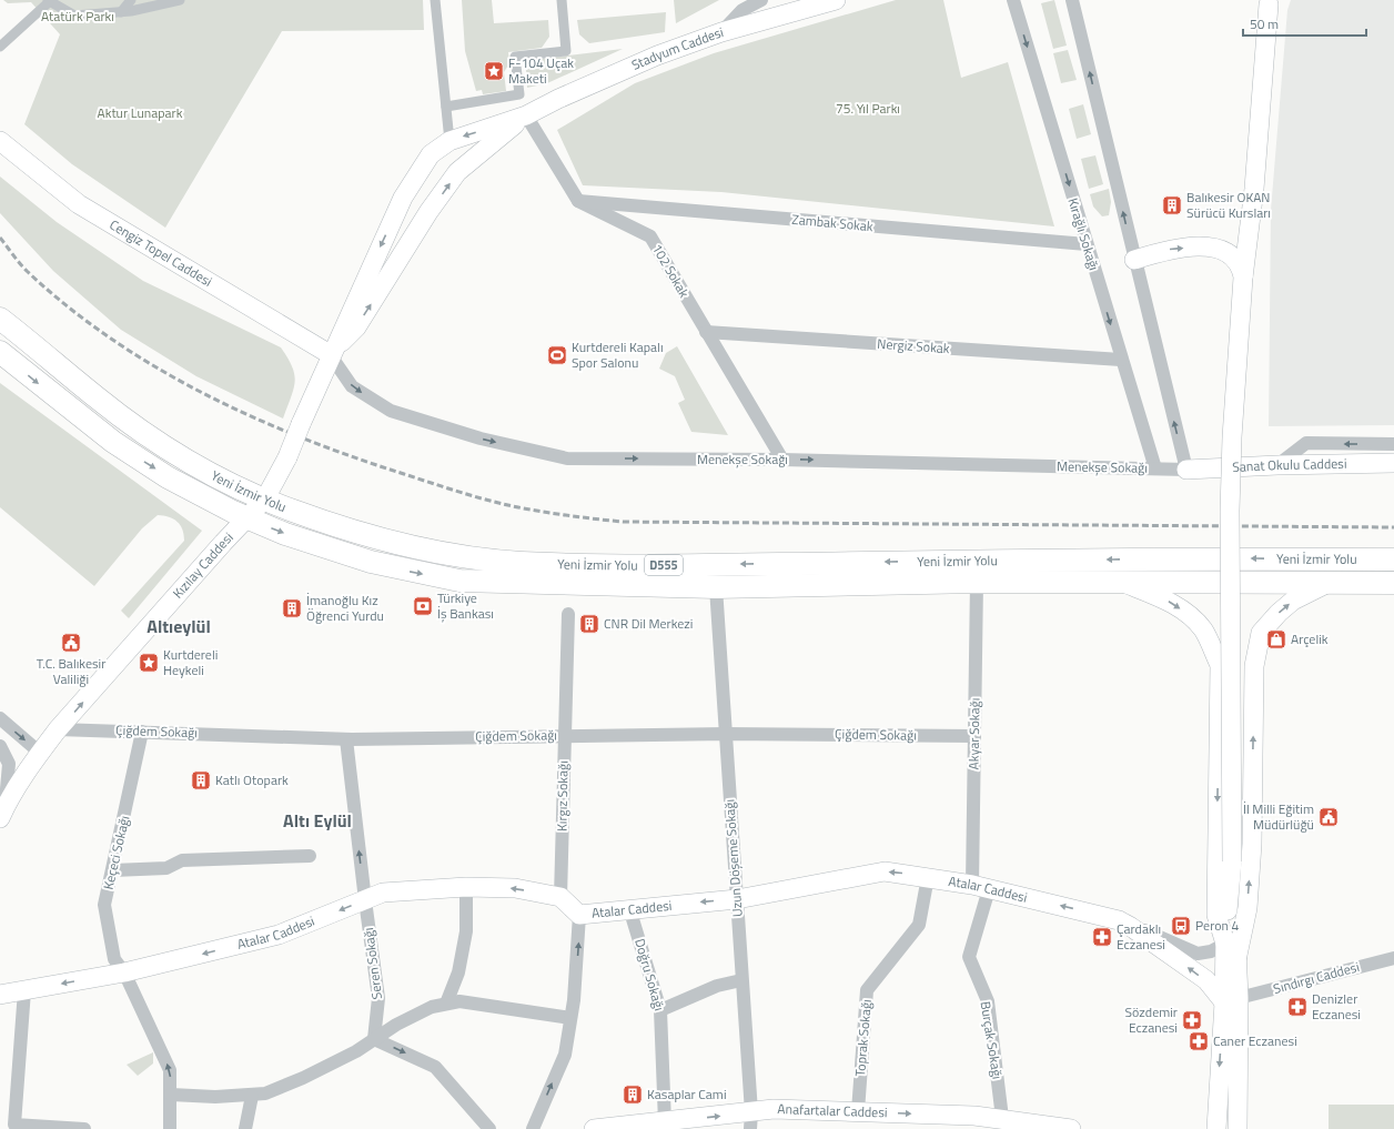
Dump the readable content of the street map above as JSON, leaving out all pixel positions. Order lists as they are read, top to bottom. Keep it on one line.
{"streets":{"highway":["Yeni İzmir Yolu","D555"],"main road":["Stadyum Caddesi","Cengiz Topel Caddesi","Sanat Okulu Caddesi","Kızılay Caddesi","Atalar Caddesi","Anafartalar Caddesi"],"street":["Zambak Sokak","Kırağlı Sokağı","102 Sokak","Nergiz Sokak","Menekşe Sokağı","Çiğdem Sokağı","Akyar Sokağı","Kırgız Sokağı","Keçeci Sokağı","Uzun Döşeme Sokağı","Seren Sokağı","Doğru Sokağı","Sındırgı Caddesi","Toprak Sokağı","Burçak Sokağı"]},"crossings":[["Stadyum Caddesi","Kızılay Caddesi"],["Zambak Sokak","Kırağlı Sokağı"],["Zambak Sokak","102 Sokak"],["Kırağlı Sokağı","Nergiz Sokak"],["Kırağlı Sokağı","Menekşe Sokağı"],["Cengiz Topel Caddesi","Menekşe Sokağı"],["Cengiz Topel Caddesi","Kızılay Caddesi"],["102 Sokak","Nergiz Sokak"],["102 Sokak","Menekşe Sokağı"],["Menekşe Sokağı","Sanat Okulu Caddesi"],["Menekşe Sokağı","Kızılay Caddesi"],["Yeni İzmir Yolu","Kızılay Caddesi"],["Yeni İzmir Yolu","Akyar Sokağı"],["Yeni İzmir Yolu","Uzun Döşeme Sokağı"],["Kızılay Caddesi","Çiğdem Sokağı"],["Çiğdem Sokağı","Akyar Sokağı"],["Çiğdem Sokağı","Kırgız Sokağı"],["Çiğdem Sokağı","Keçeci Sokağı"],["Çiğdem Sokağı","Uzun Döşeme Sokağı"],["Çiğdem Sokağı","Seren Sokağı"],["Akyar Sokağı","Atalar Caddesi"],["Akyar Sokağı","Burçak Sokağı"],["Kırgız Sokağı","Atalar Caddesi"],["Keçeci Sokağı","Atalar Caddesi"],["Uzun Döşeme Sokağı","Atalar Caddesi"],["Uzun Döşeme Sokağı","Anafartalar Caddesi"],["Atalar Caddesi","Seren Sokağı"],["Atalar Caddesi","Doğru Sokağı"],["Atalar Caddesi","Sındırgı Caddesi"],["Atalar Caddesi","Toprak Sokağı"],["Atalar Caddesi","Burçak Sokağı"],["Doğru Sokağı","Anafartalar Caddesi"],["Toprak Sokağı","Anafartalar Caddesi"],["Burçak Sokağı","Anafartalar Caddesi"]],"one_way":["Menekşe Sokağı","Atalar Caddesi","Seren Sokağı","Anafartalar Caddesi"],"districts":["Altıeylül","Altı Eylül"],"parks":["Atatürk Parkı","75. Yıl Parkı","Aktur Lunapark"],"places":{"place":["F-104 Uçak Maketi","Kurtdereli Heykeli"],"building":["Balıkesir OKAN Sürücü Kursları","İmanoğlu Kız Öğrenci Yurdu","CNR Dil Merkezi","Katlı Otopark","Kasaplar Cami"],"sports":["Kurtdereli Kapalı Spor Salonu"],"bank":["Türkiye İş Bankası"],"shop":["Arçelik"],"public building":["T.C. Balıkesir Valiliği","İl Milli Eğitim Müdürlüğü"],"bus stop":["Peron 4"],"pharmacy":["Çardaklı Eczanesi","Denizler Eczanesi","Sözdemir Eczanesi","Caner Eczanesi"]},"scale_bar":"50 m"}
